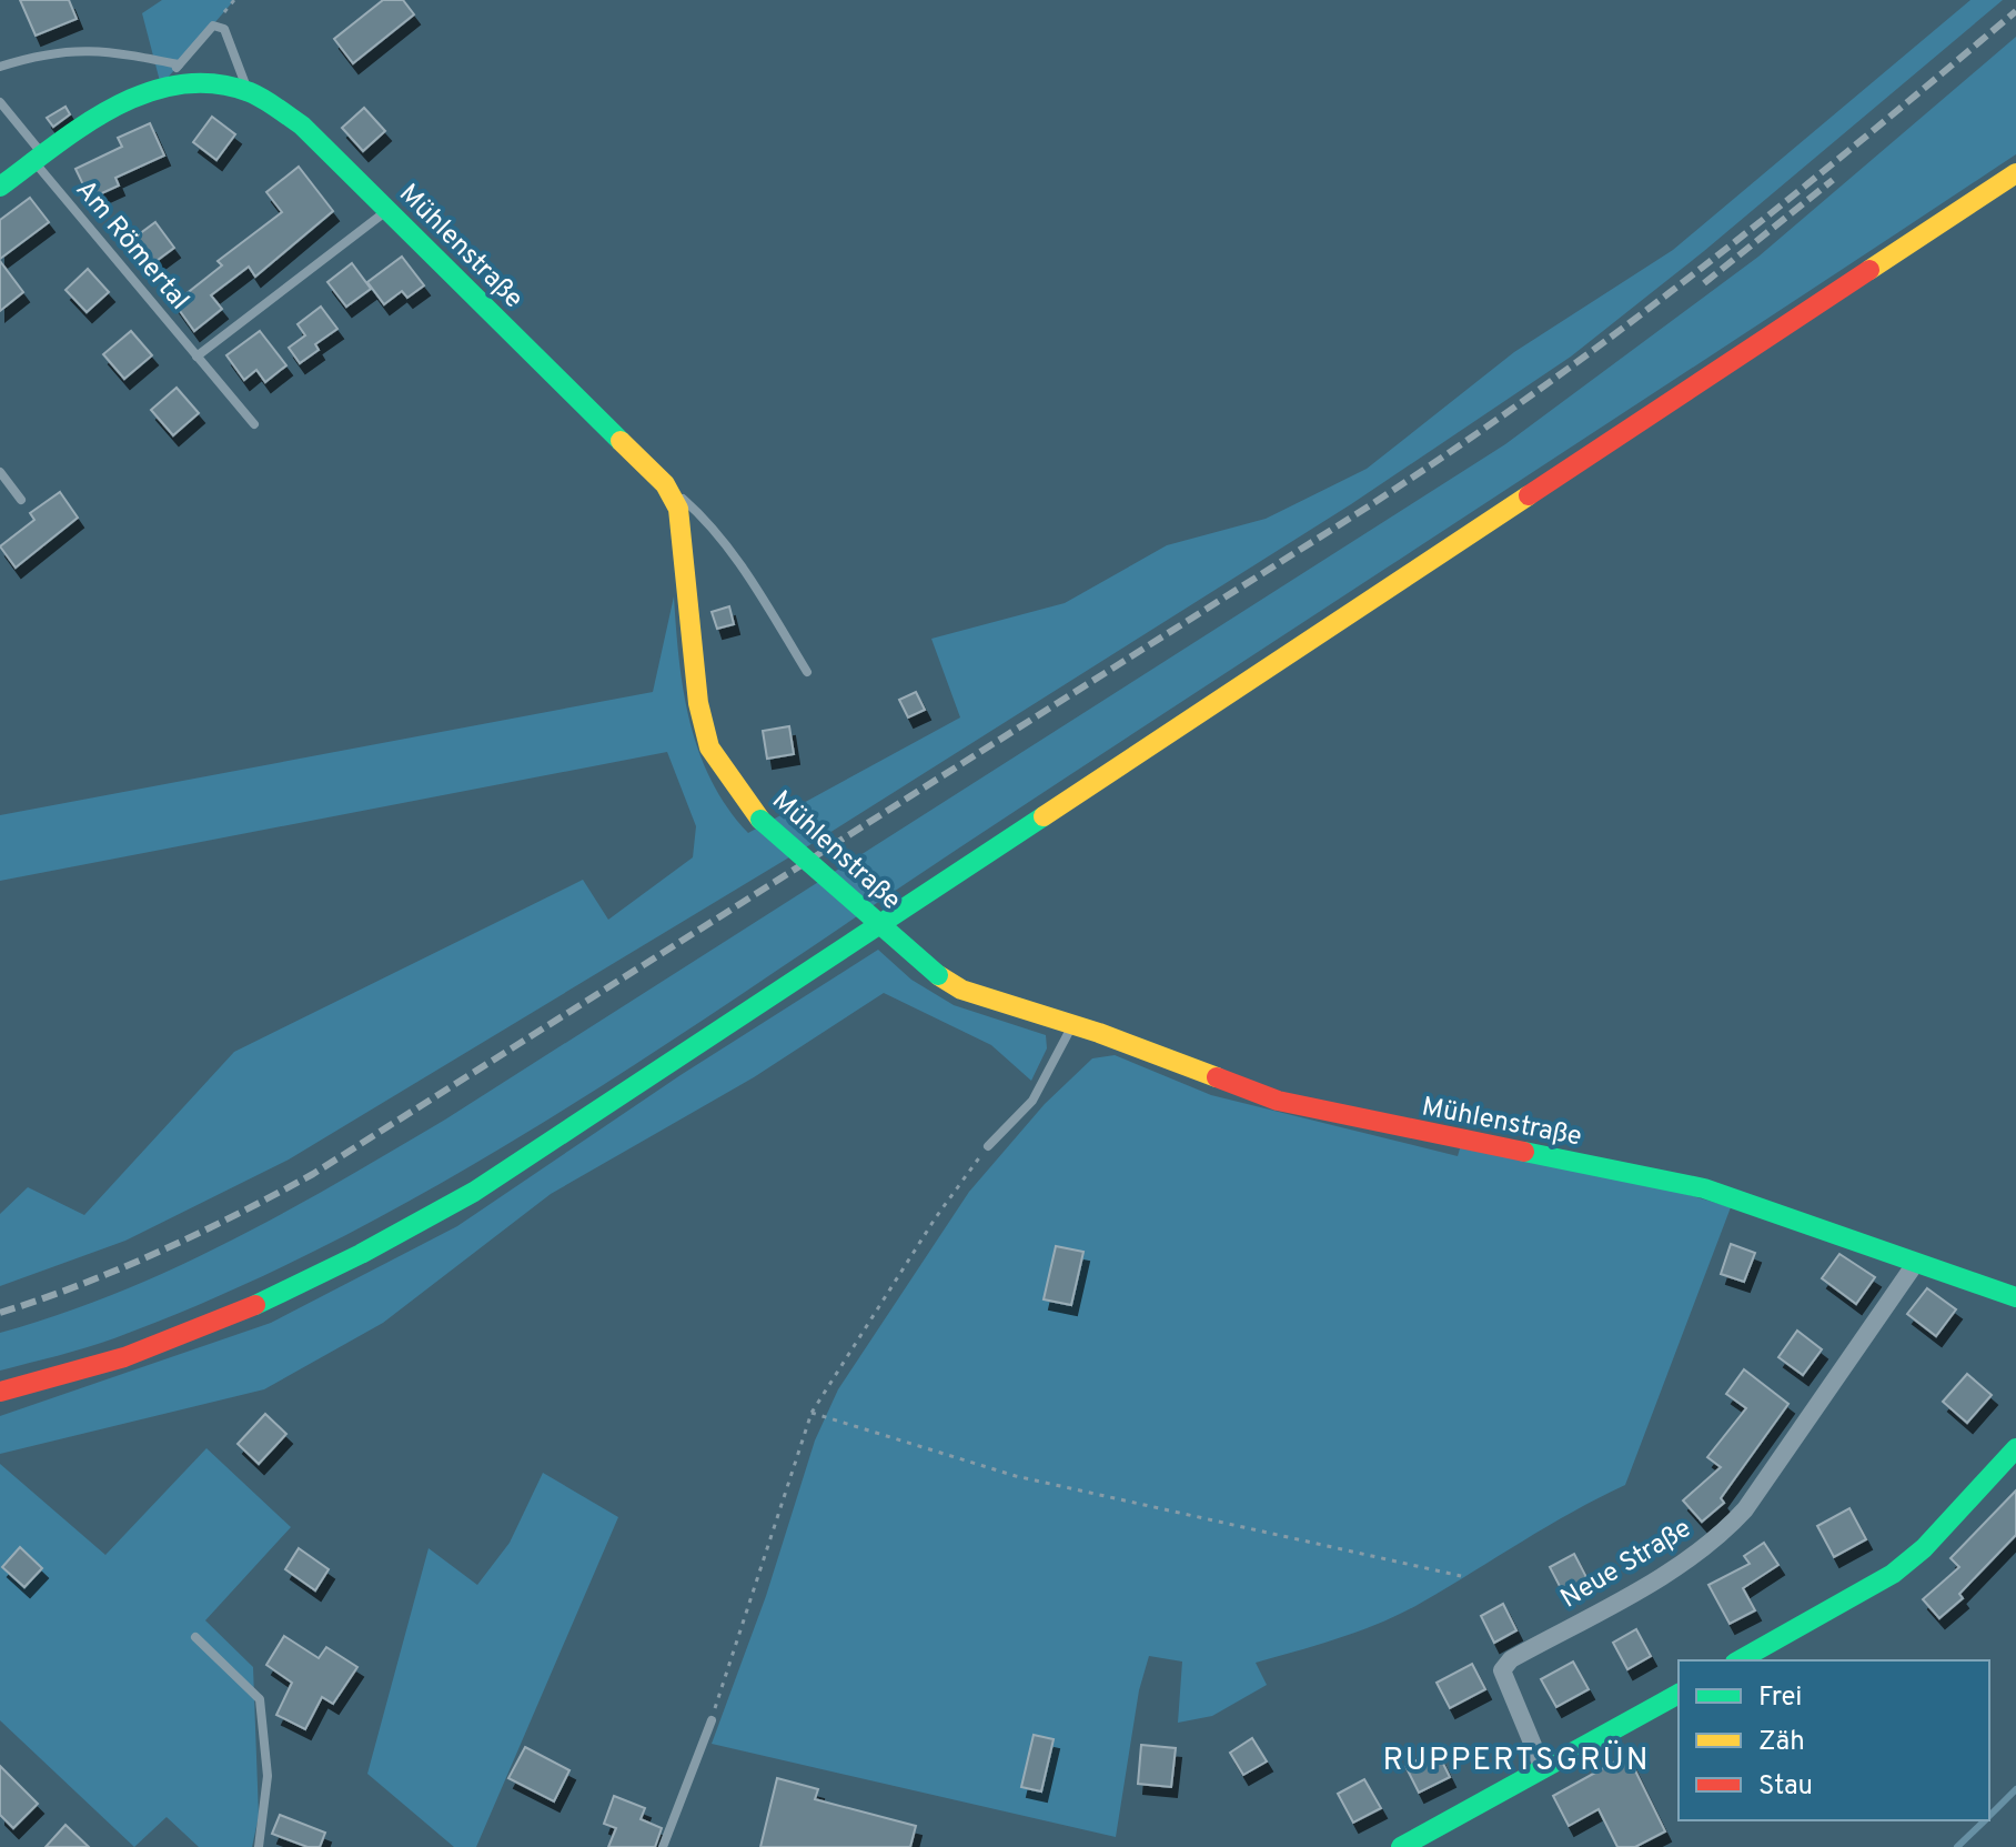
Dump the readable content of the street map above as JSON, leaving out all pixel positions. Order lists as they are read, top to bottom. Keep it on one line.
{"streets":{"street":["Mühlenstraße","Neue Straße"],"lane":["Am Römertal"]},"crossings":[["Am Römertal","Mühlenstraße"],["Mühlenstraße","Neue Straße"]],"districts":["RUPPERTSGRÜN"],"legend":["Frei","Zäh","Stau"]}
